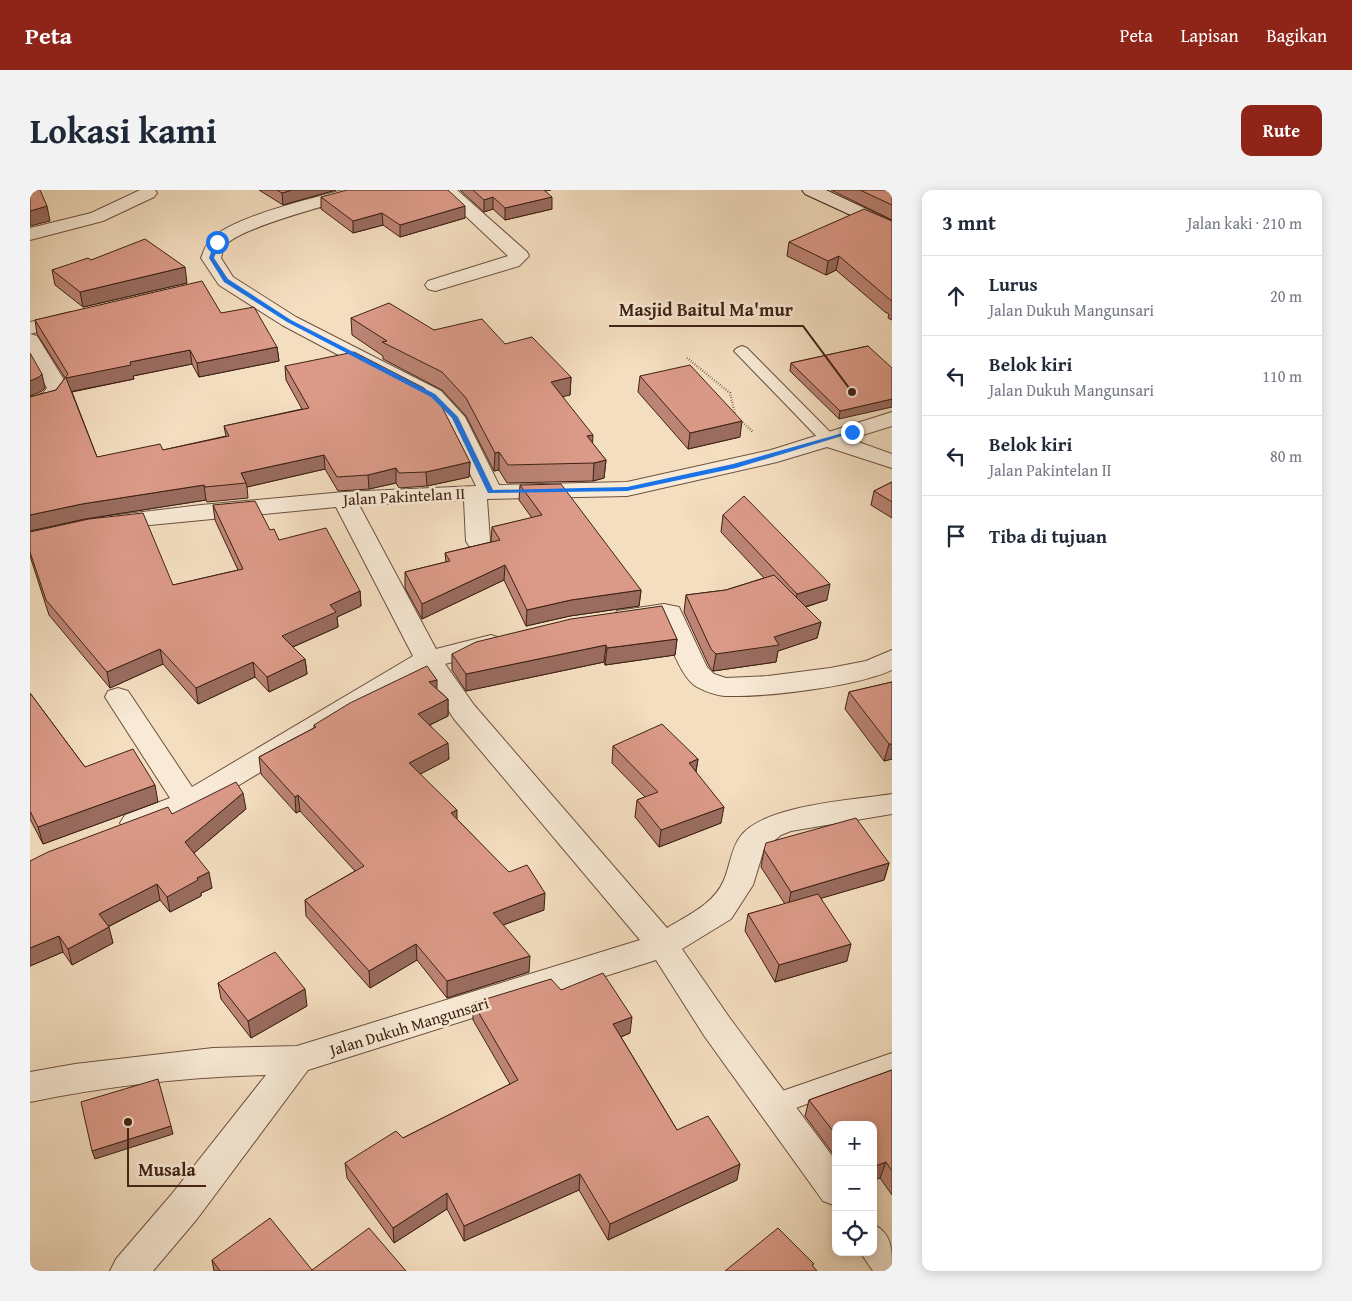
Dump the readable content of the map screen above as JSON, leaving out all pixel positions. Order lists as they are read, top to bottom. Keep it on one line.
{"streets":{"street":["Jalan Pakintelan II","Jalan Dukuh Mangunsari"]},"places":["Masjid Baitul Ma'mur","Musala"],"page":{"header":"Peta","nav":["Peta","Lapisan","Bagikan"],"title":"Lokasi kami","buttons":"Rute","heading":["3 mnt","Jalan kaki · 210 m"],"list":[["Lurus","Jalan Dukuh Mangunsari","20 m"],["Belok kiri","Jalan Dukuh Mangunsari","110 m"],["Belok kiri","Jalan Pakintelan II","80 m"],"Tiba di tujuan"],"map_buttons":["+","−"]}}
